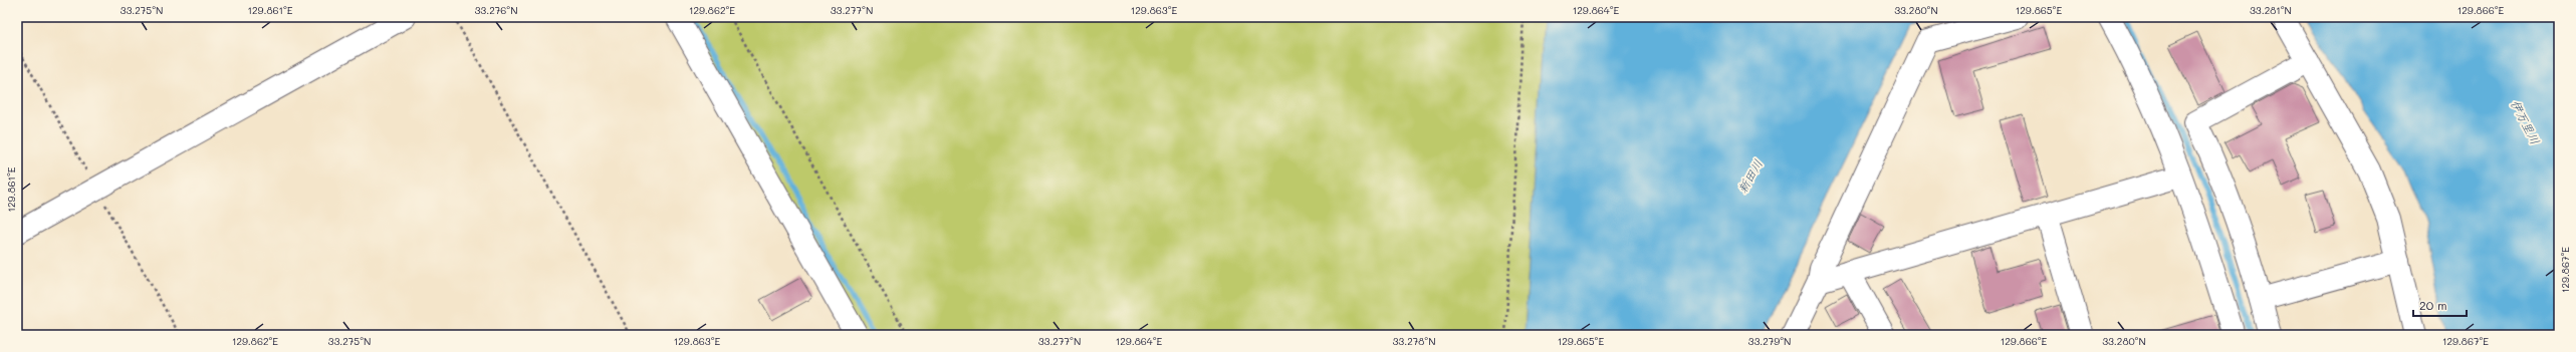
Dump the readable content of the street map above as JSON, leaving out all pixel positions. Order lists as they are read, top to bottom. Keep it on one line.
{"water":["伊万里川","新田川"],"scale_bar":"20 m","coordinates":["33.275°N","129.861°E","33.276°N","129.862°E","33.277°N","129.863°E","129.864°E","33.280°N","129.865°E","33.281°N","129.866°E","129.867°E","33.278°N","33.279°N"]}
